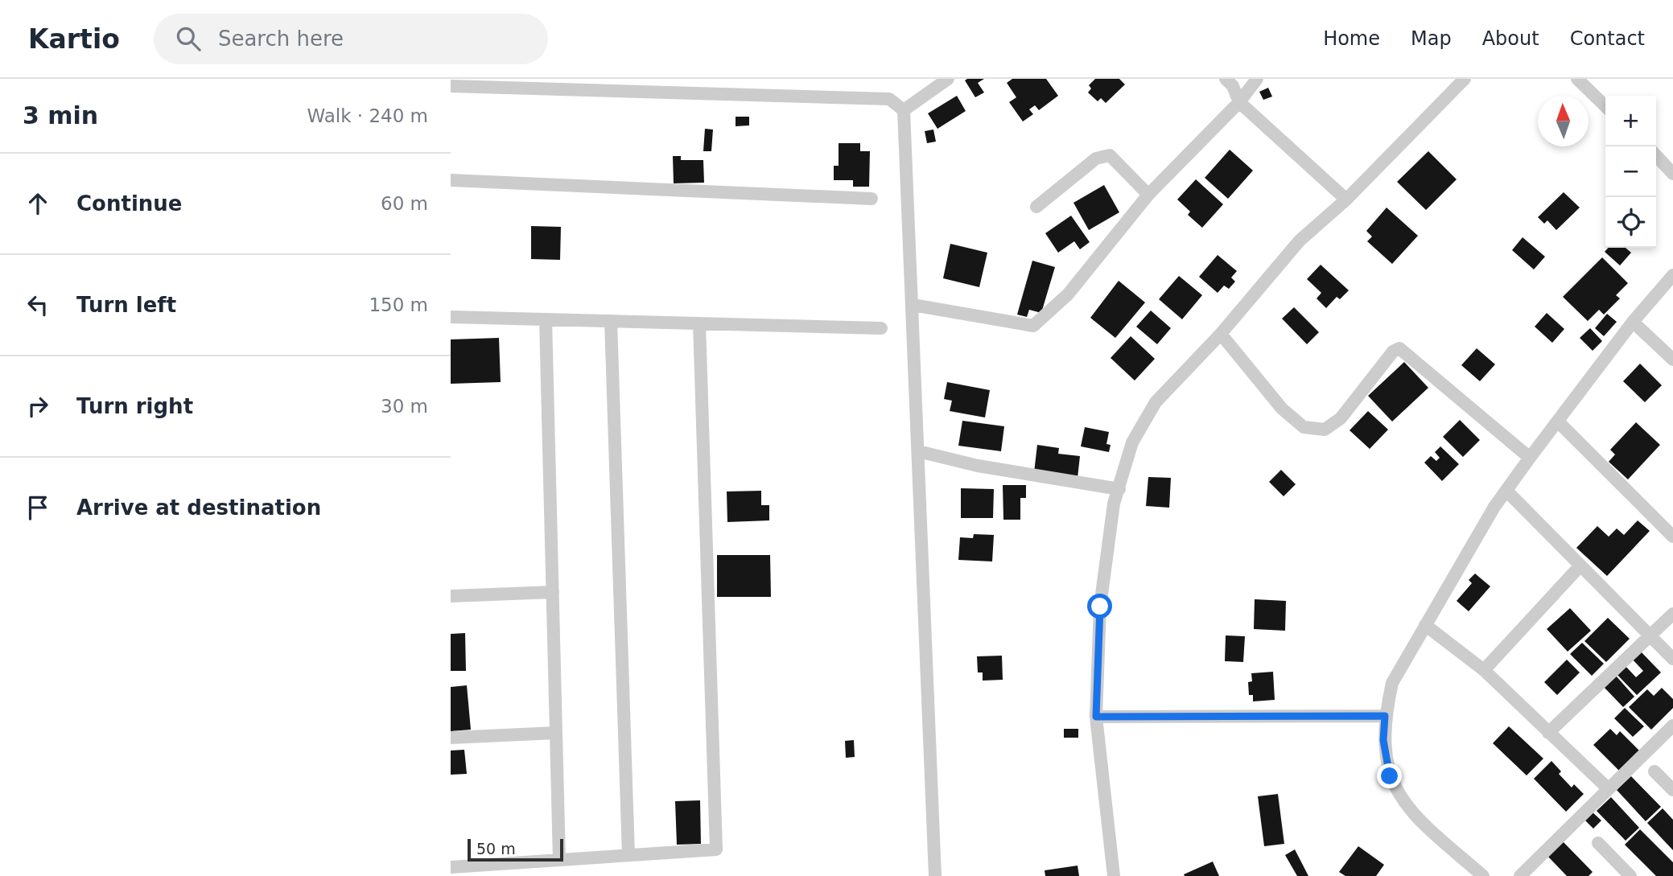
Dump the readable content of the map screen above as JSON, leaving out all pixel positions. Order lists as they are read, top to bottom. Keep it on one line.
{"scale_bar":"50 m","north":"top","page":{"header":"Kartio","search":"Search here","nav":["Home","Map","About","Contact"],"heading":["3 min","Walk · 240 m"],"map_buttons":["+","−"],"list":[["Continue","60 m"],["Turn left","150 m"],["Turn right","30 m"],"Arrive at destination"],"scale":"50 m"}}
